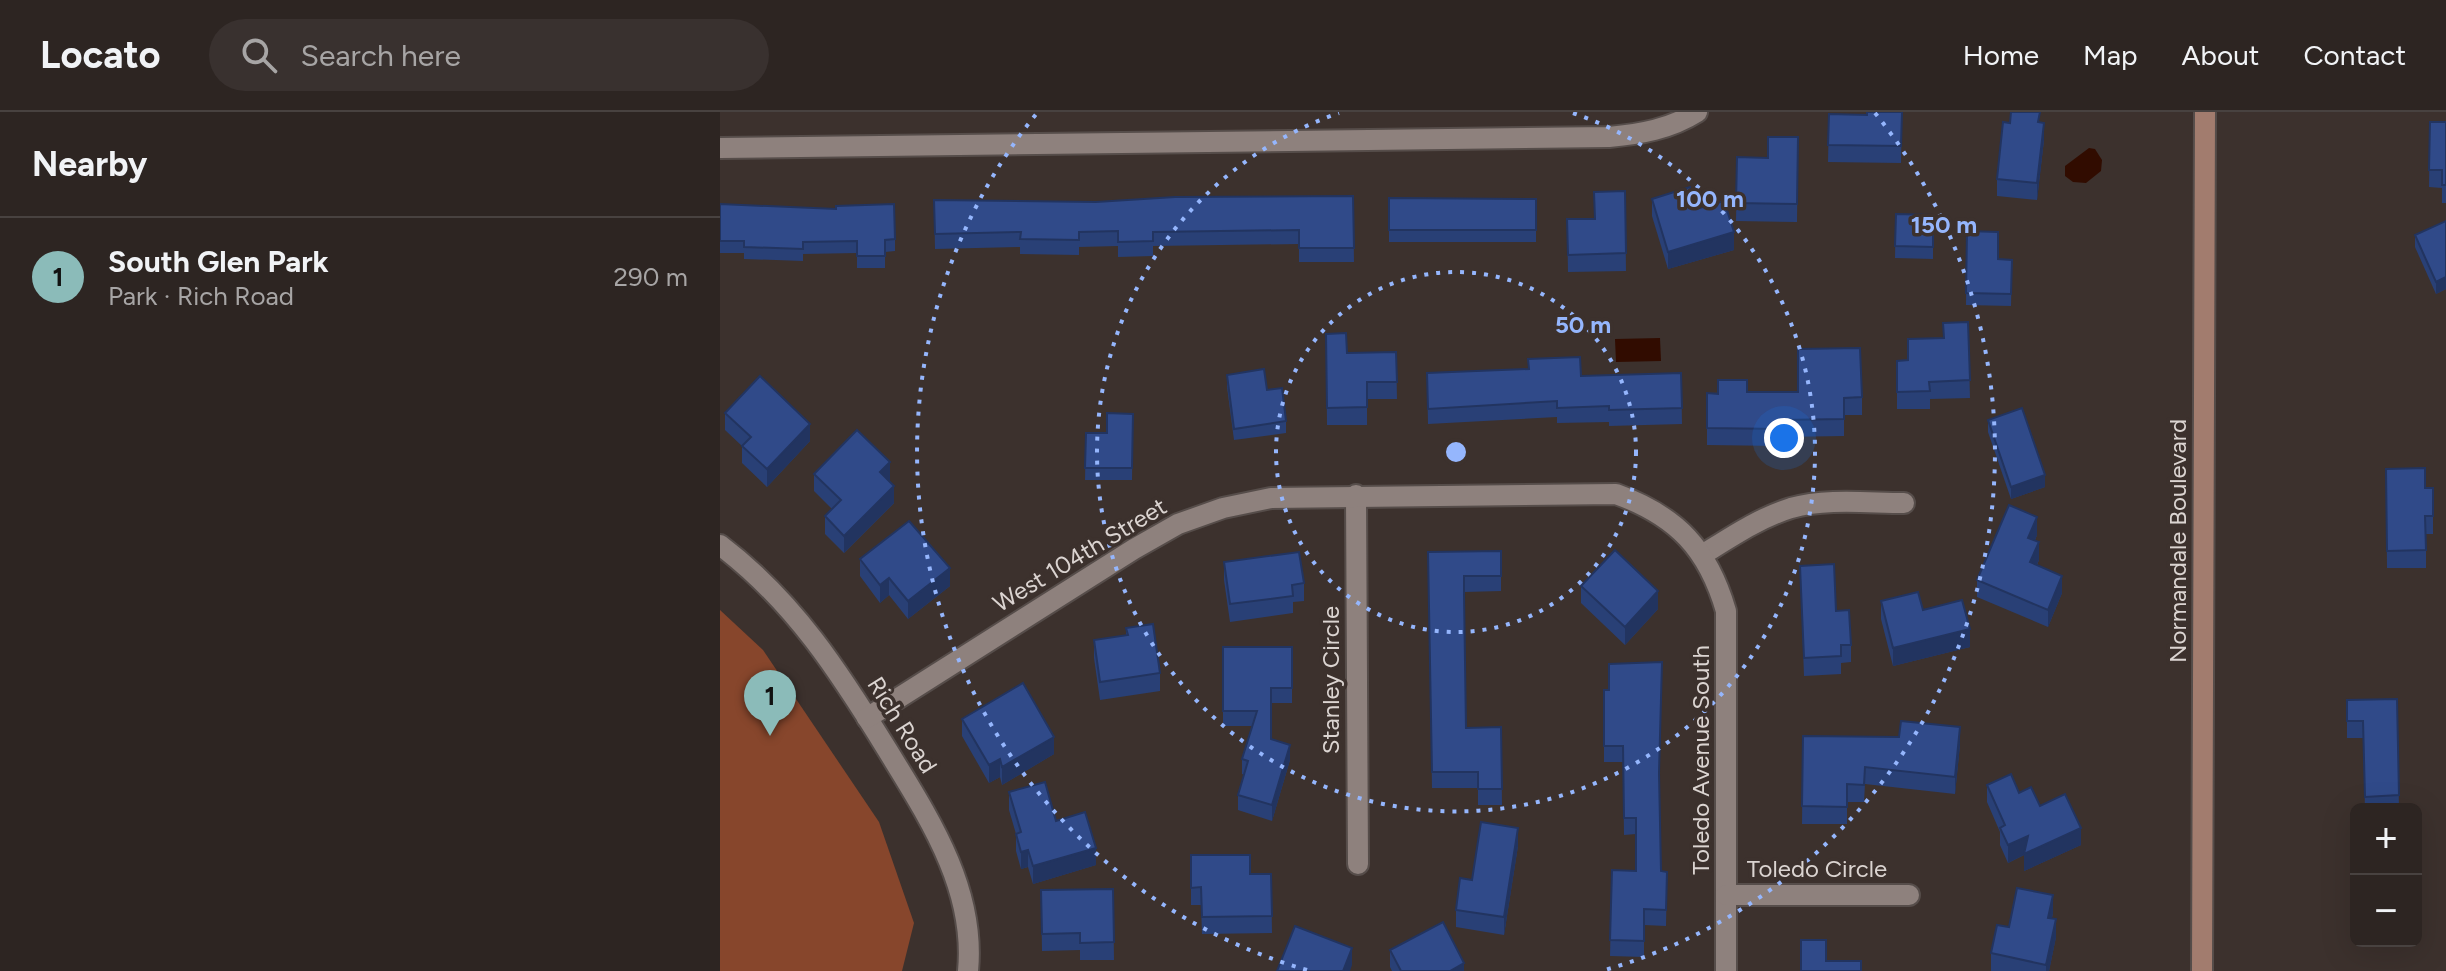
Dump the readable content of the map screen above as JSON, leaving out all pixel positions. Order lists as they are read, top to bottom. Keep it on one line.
{"streets":{"main road":["Normandale Boulevard"],"street":["West 104th Street","Stanley Circle","Rich Road","Toledo Avenue South","Toledo Circle"]},"crossings":[["West 104th Street","Stanley Circle"],["West 104th Street","Rich Road"],["West 104th Street","Toledo Avenue South"],["Toledo Avenue South","Toledo Circle"]],"page":{"header":"Locato","search":"Search here","nav":["Home","Map","About","Contact"],"heading":"Nearby","list":[{"mark":"1","name":"South Glen Park","note":"Park · Rich Road","value":"290 m"}],"pins":"1","map_buttons":["+","−"]},"rings":["100 m","150 m","50 m"]}
